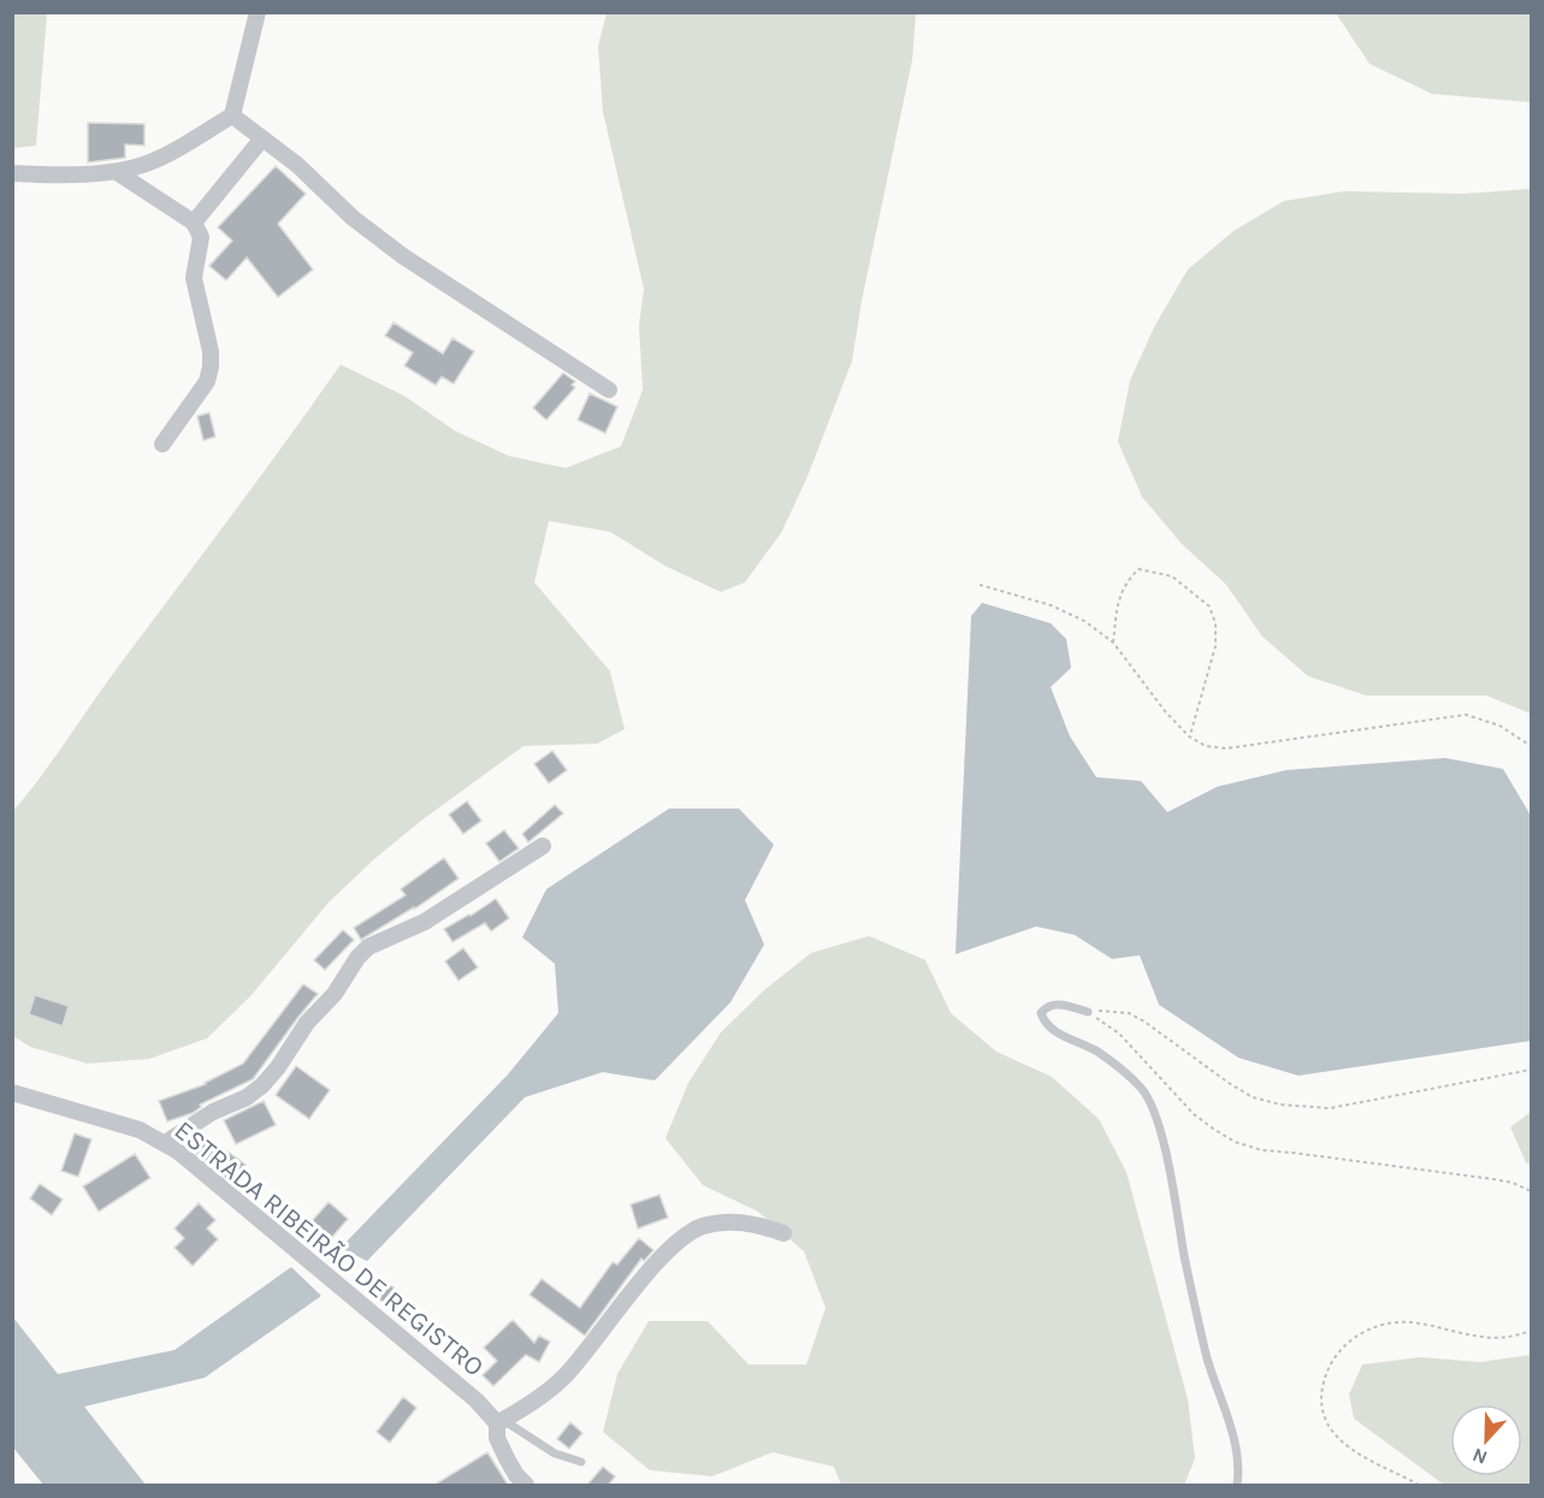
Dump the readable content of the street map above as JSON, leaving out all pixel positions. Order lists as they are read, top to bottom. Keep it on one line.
{"streets":{"street":["ESTRADA RIBEIRÃO DE REGISTRO"]},"north":"bottom"}
